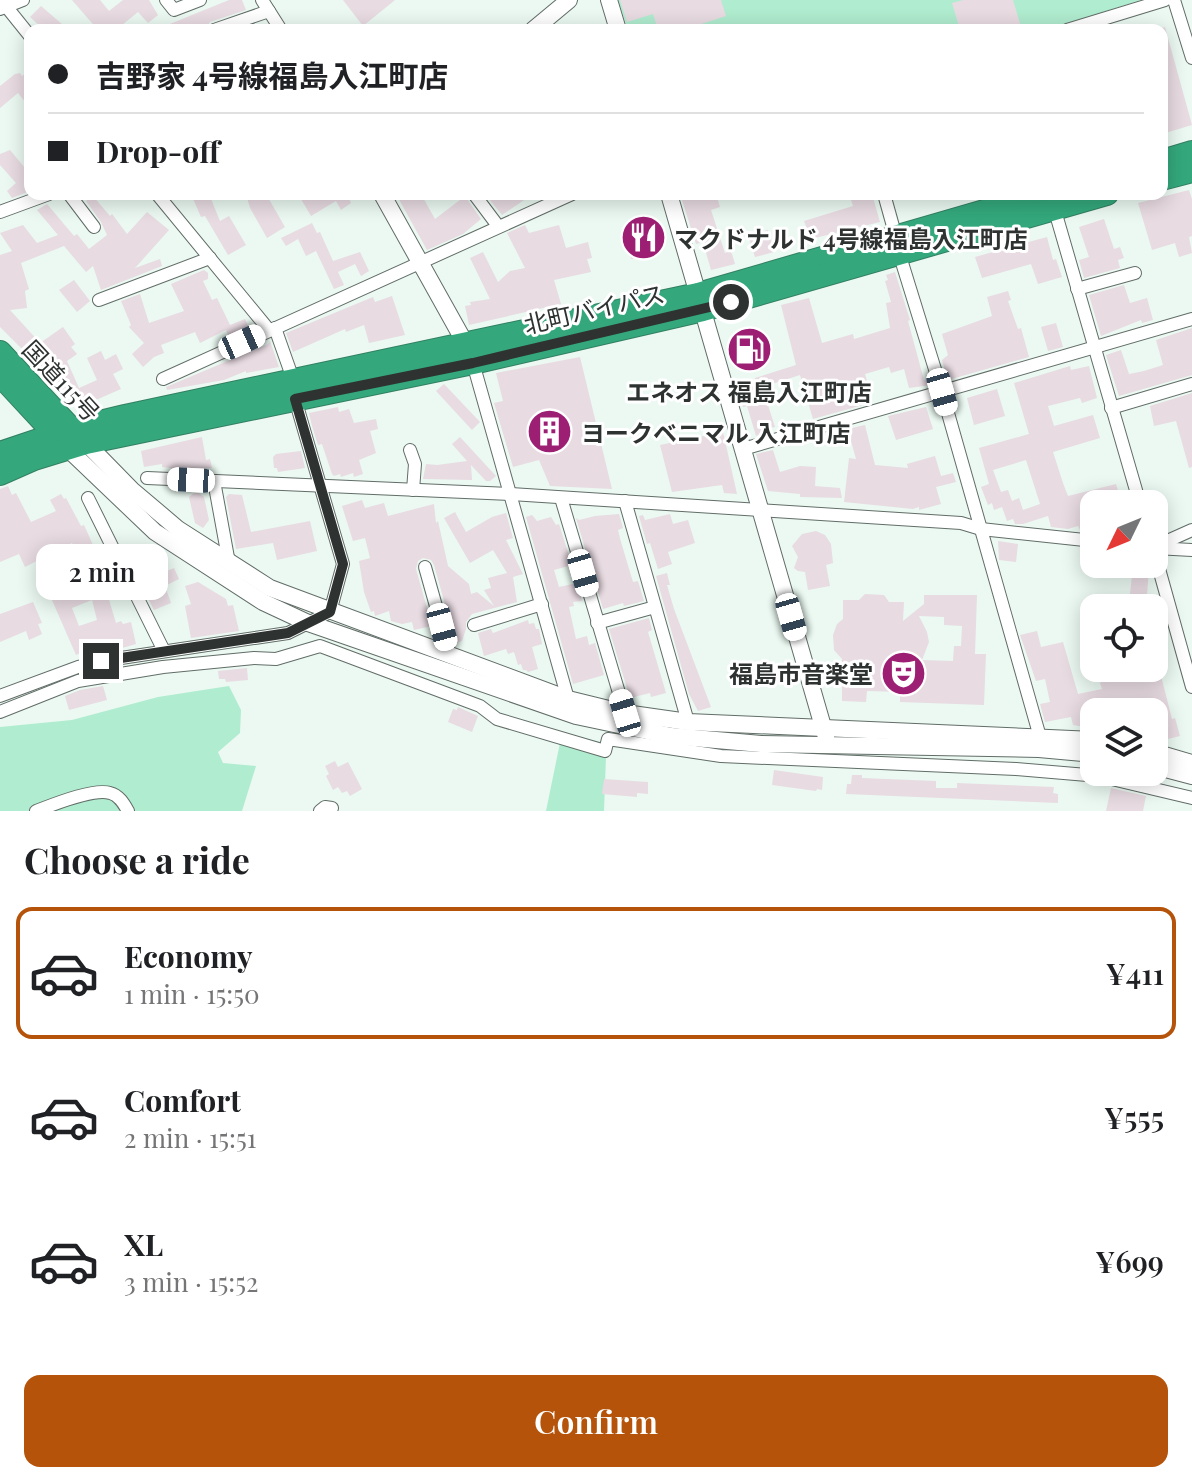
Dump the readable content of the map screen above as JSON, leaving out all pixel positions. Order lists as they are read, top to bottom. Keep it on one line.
{"streets":{"highway":["北町バイパス","国道115号"]},"crossings":[["北町バイパス","国道115号"]],"places":{"restaurant":["マクドナルド 4号線福島入江町店"],"fuel station":["エネオス 福島入江町店"],"building":["ヨークベニマル 入江町店"],"theatre":["福島市音楽堂"]},"north":"bottom left","page":{"banner":["吉野家 4号線福島入江町店","Drop-off"],"bubble":"2 min","heading":"Choose a ride","list":[{"name":"Economy","note":"1 min · 15:50","value":"¥411"},{"name":"Comfort","note":"2 min · 15:51","value":"¥555"},{"name":"XL","note":"3 min · 15:52","value":"¥699"}],"buttons":"Confirm"}}
